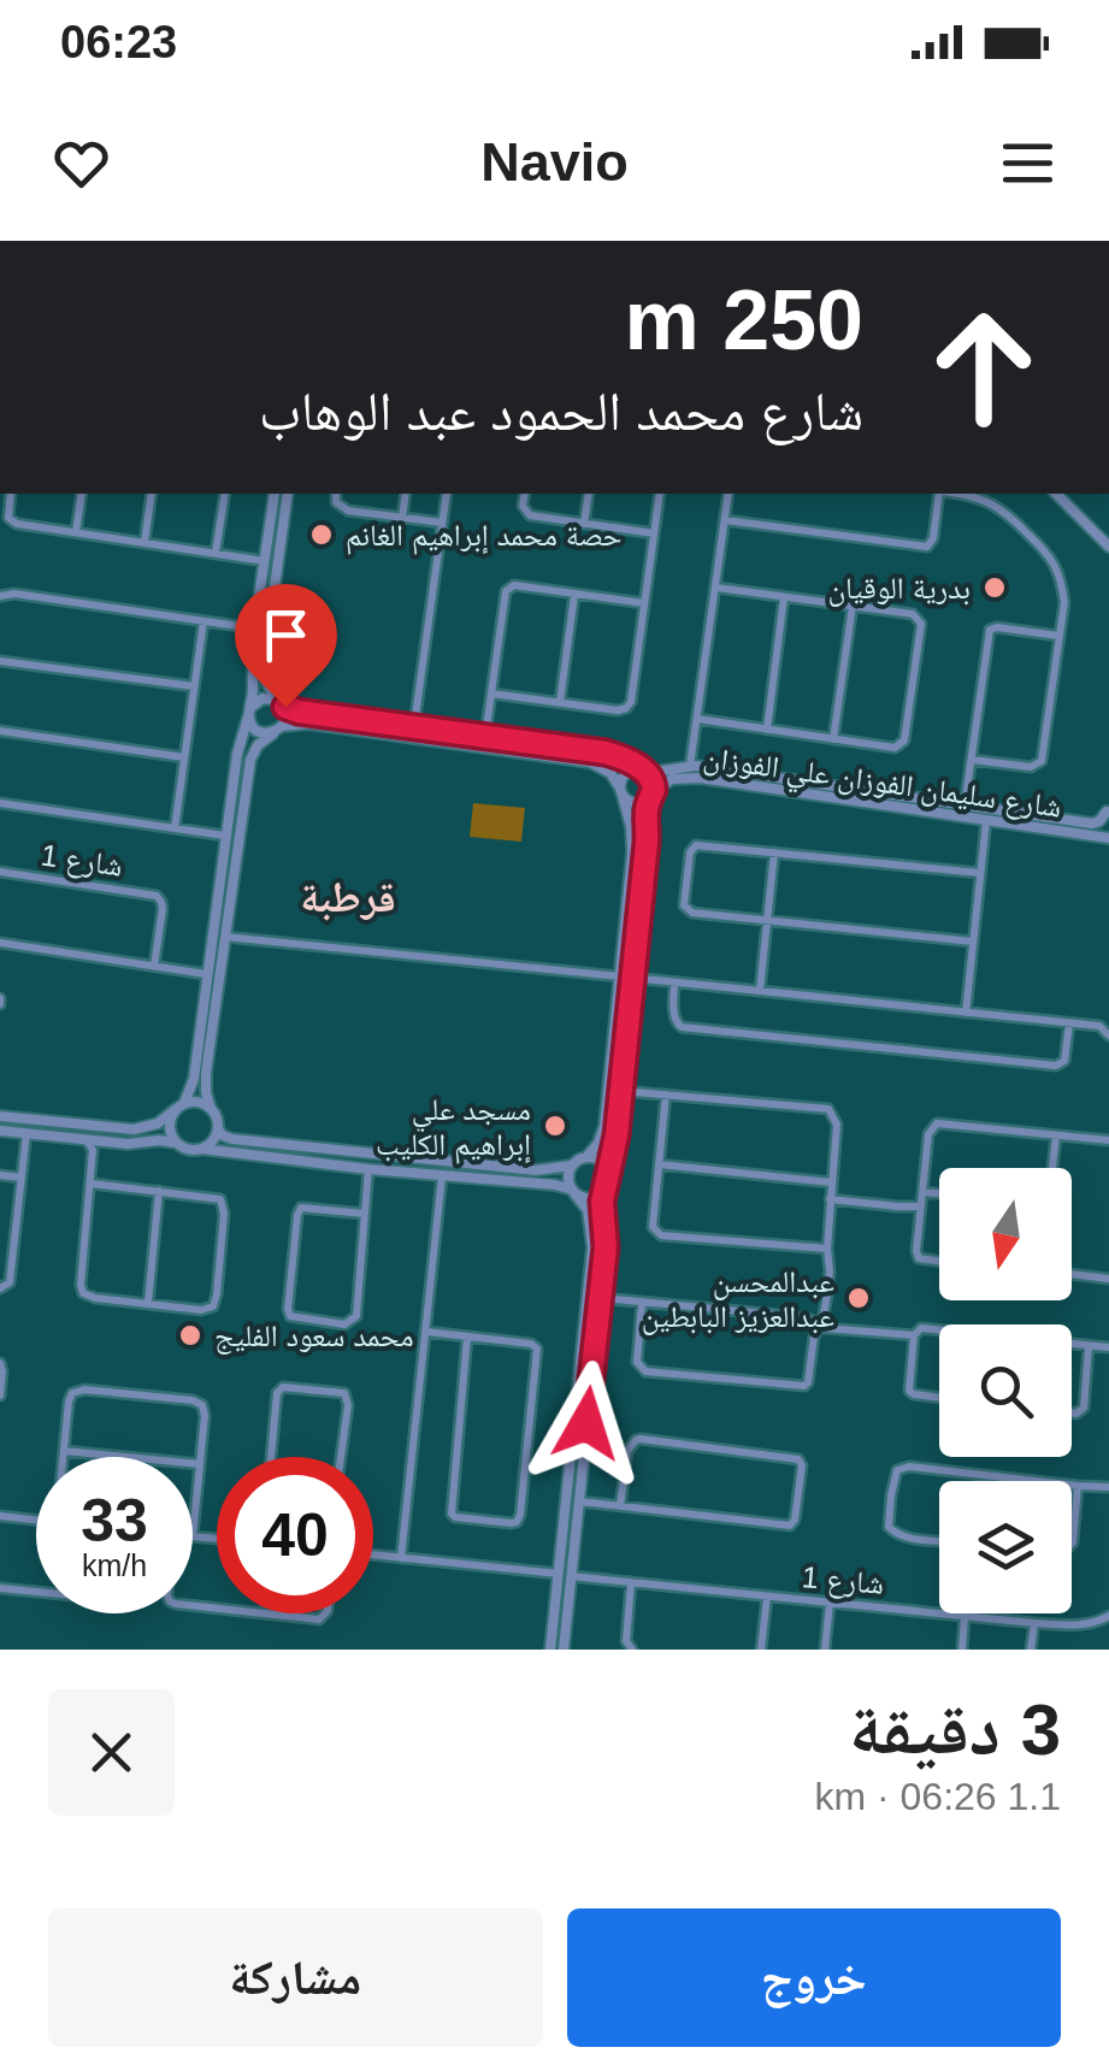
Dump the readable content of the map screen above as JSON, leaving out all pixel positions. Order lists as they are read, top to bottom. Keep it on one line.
{"streets":{"street":["شارع سليمان الفوزان علي الفوزان","شارع 1"]},"districts":["قرطبة"],"places":["حصة محمد إبراهيم الغانم","بدرية الوقيان","مسجد علي إبراهيم الكليب","عبدالمحسن عبدالعزيز البابطين","محمد سعود الفليج"],"north":"bottom","page":{"status":"06:23","header":"Navio","turn":["250 m","شارع محمد الحمود عبد الوهاب"],"speed":"33 km/h","limit":"40","heading":["3 دقيقة","1.1 km · 06:26"],"buttons":["خروج","مشاركة"]}}
